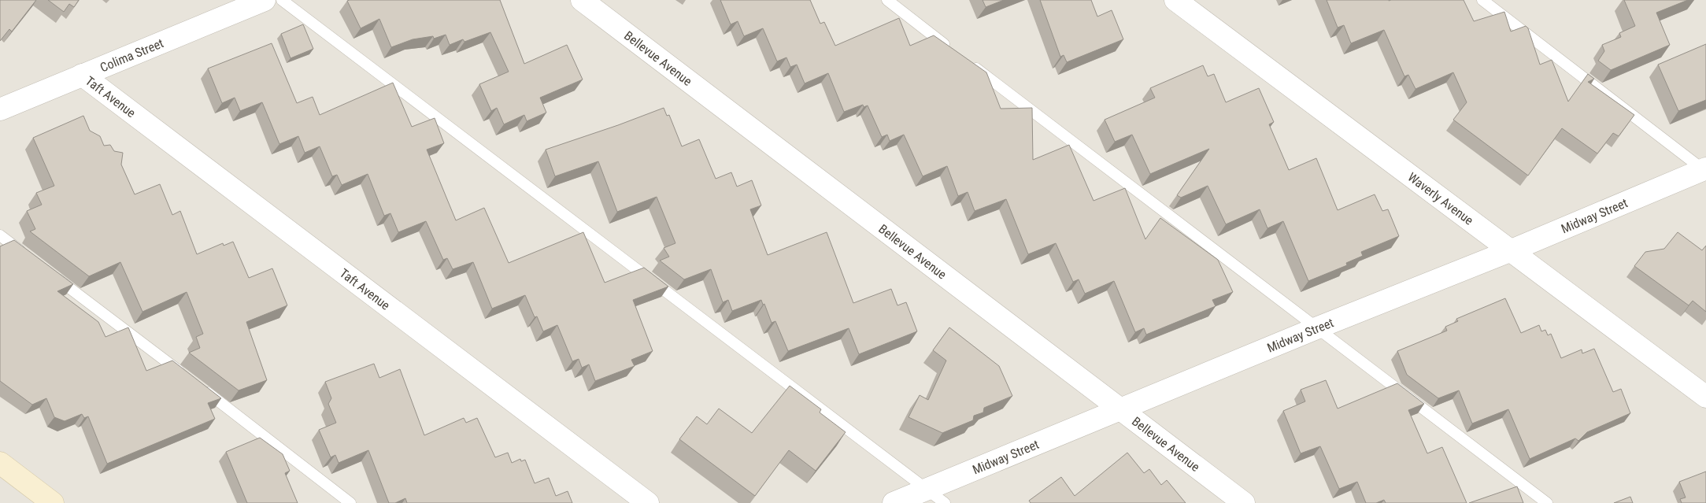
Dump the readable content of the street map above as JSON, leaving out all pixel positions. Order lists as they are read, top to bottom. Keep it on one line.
{"streets":{"street":["Colima Street","Bellevue Avenue","Taft Avenue","Waverly Avenue","Midway Street"]},"crossings":[["Colima Street","Taft Avenue"],["Bellevue Avenue","Midway Street"],["Waverly Avenue","Midway Street"]]}
